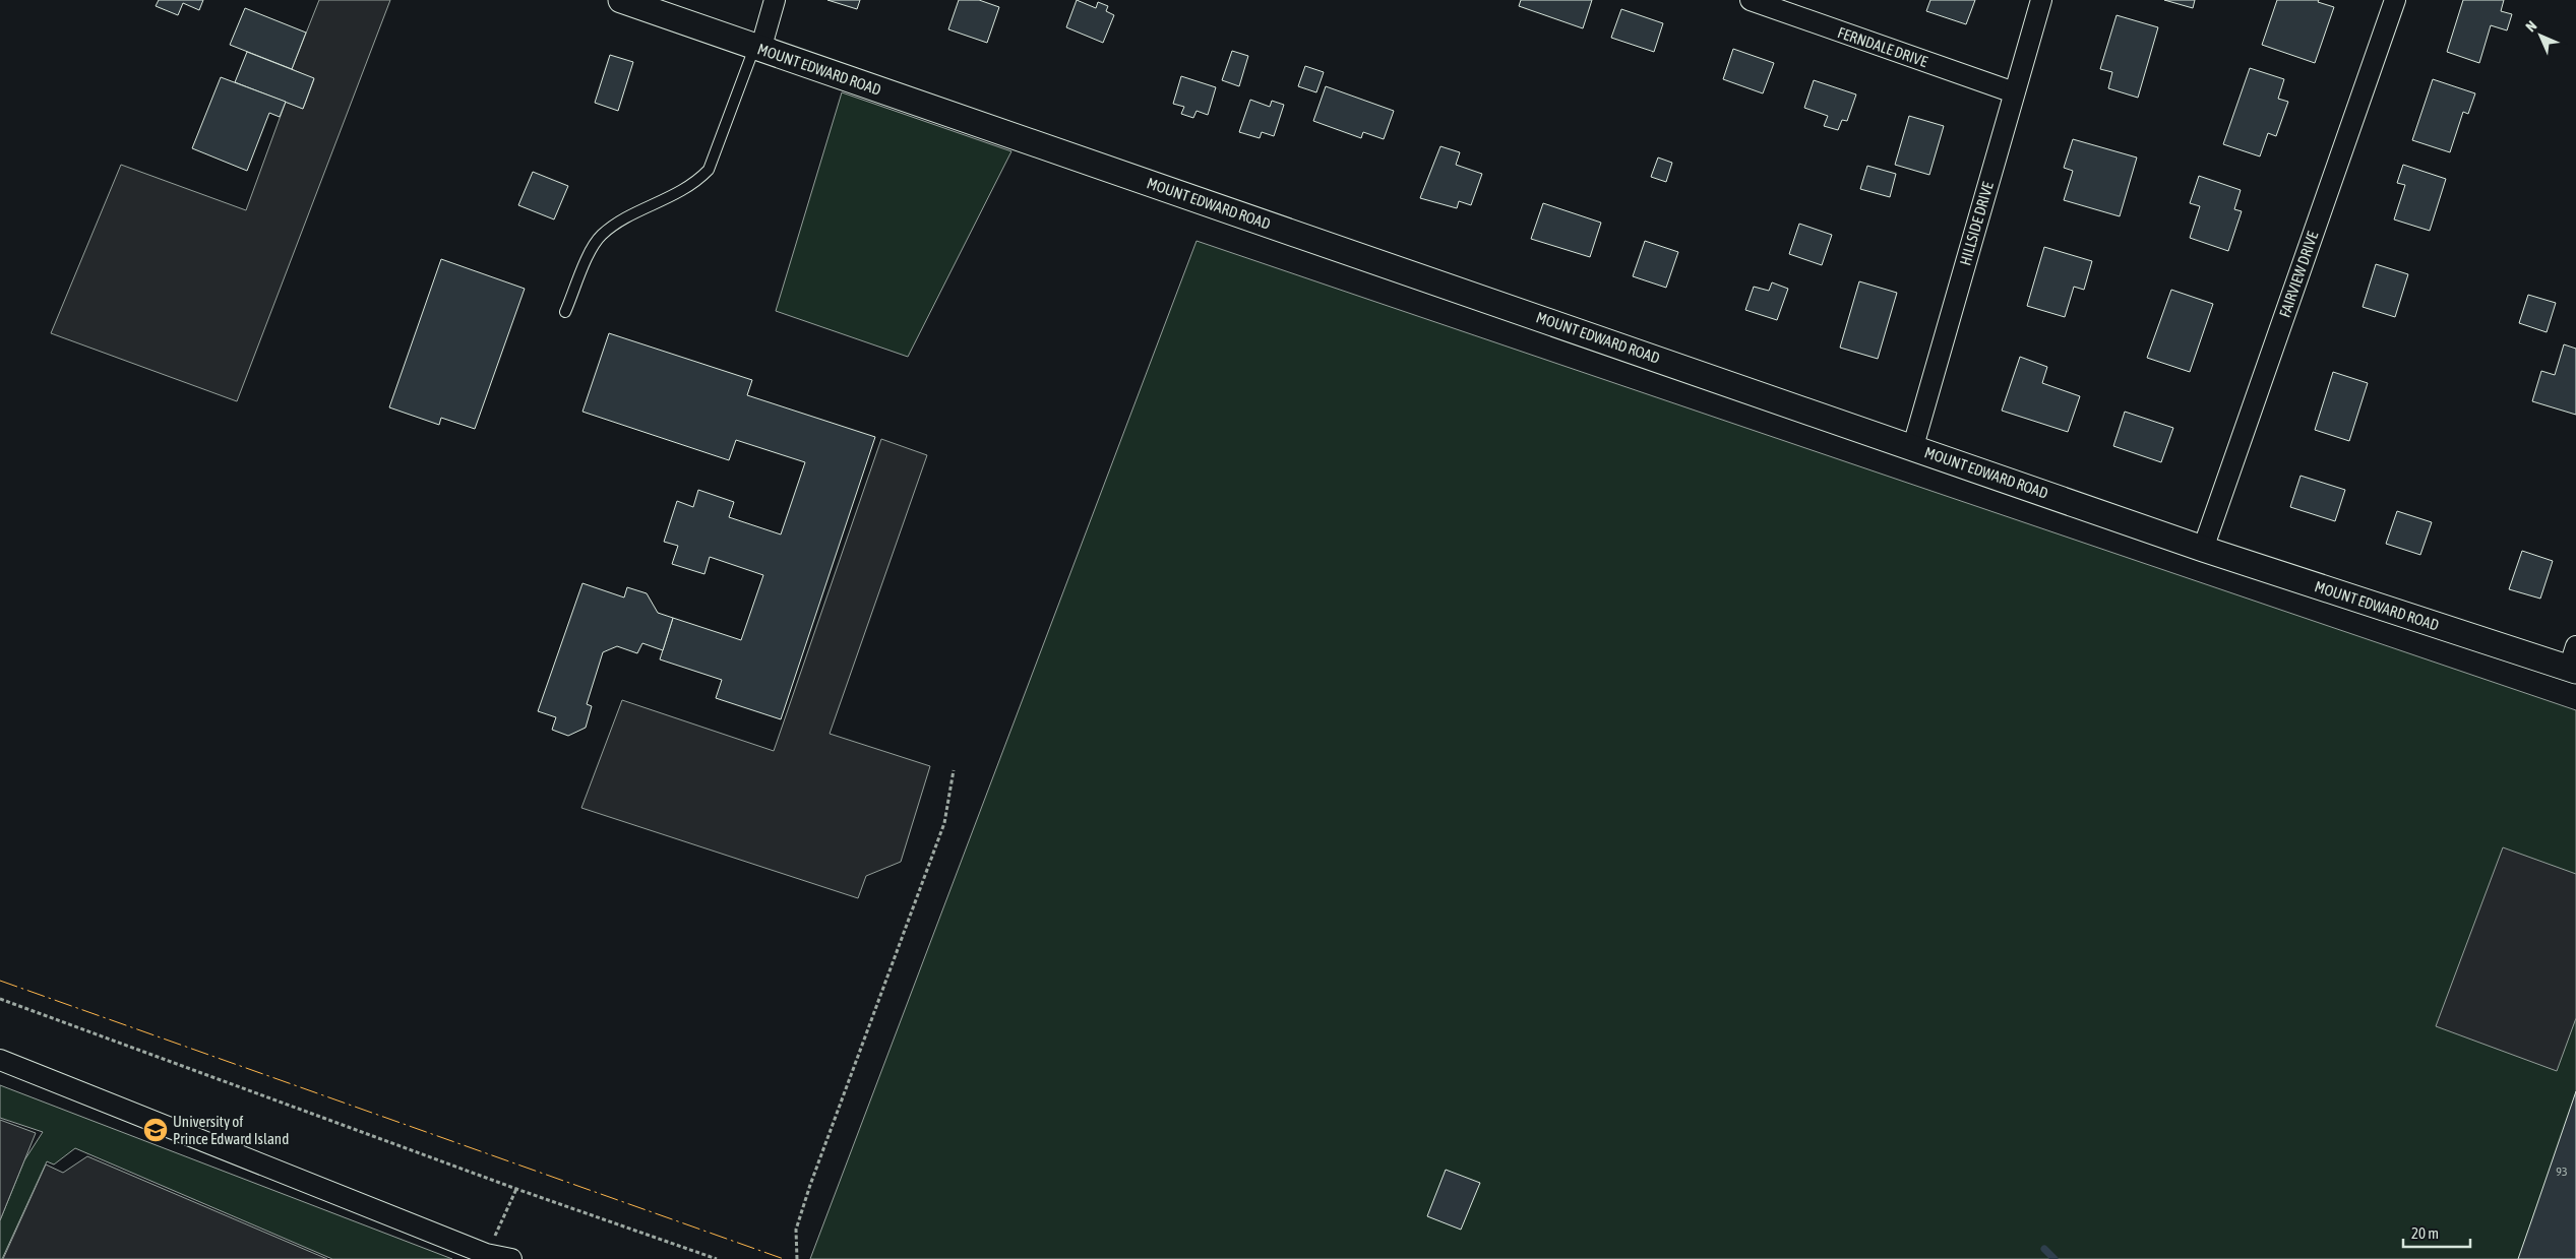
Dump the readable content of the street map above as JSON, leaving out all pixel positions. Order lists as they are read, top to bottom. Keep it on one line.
{"streets":{"street":["FERNDALE DRIVE","MOUNT EDWARD ROAD","HILLSIDE DRIVE","FAIRVIEW DRIVE"]},"crossings":[["FERNDALE DRIVE","HILLSIDE DRIVE"],["MOUNT EDWARD ROAD","HILLSIDE DRIVE"],["MOUNT EDWARD ROAD","FAIRVIEW DRIVE"]],"places":{"school or university":["University of Prince Edward Island"]},"house_numbers":["93"],"scale_bar":"20 m","north":"top left"}
